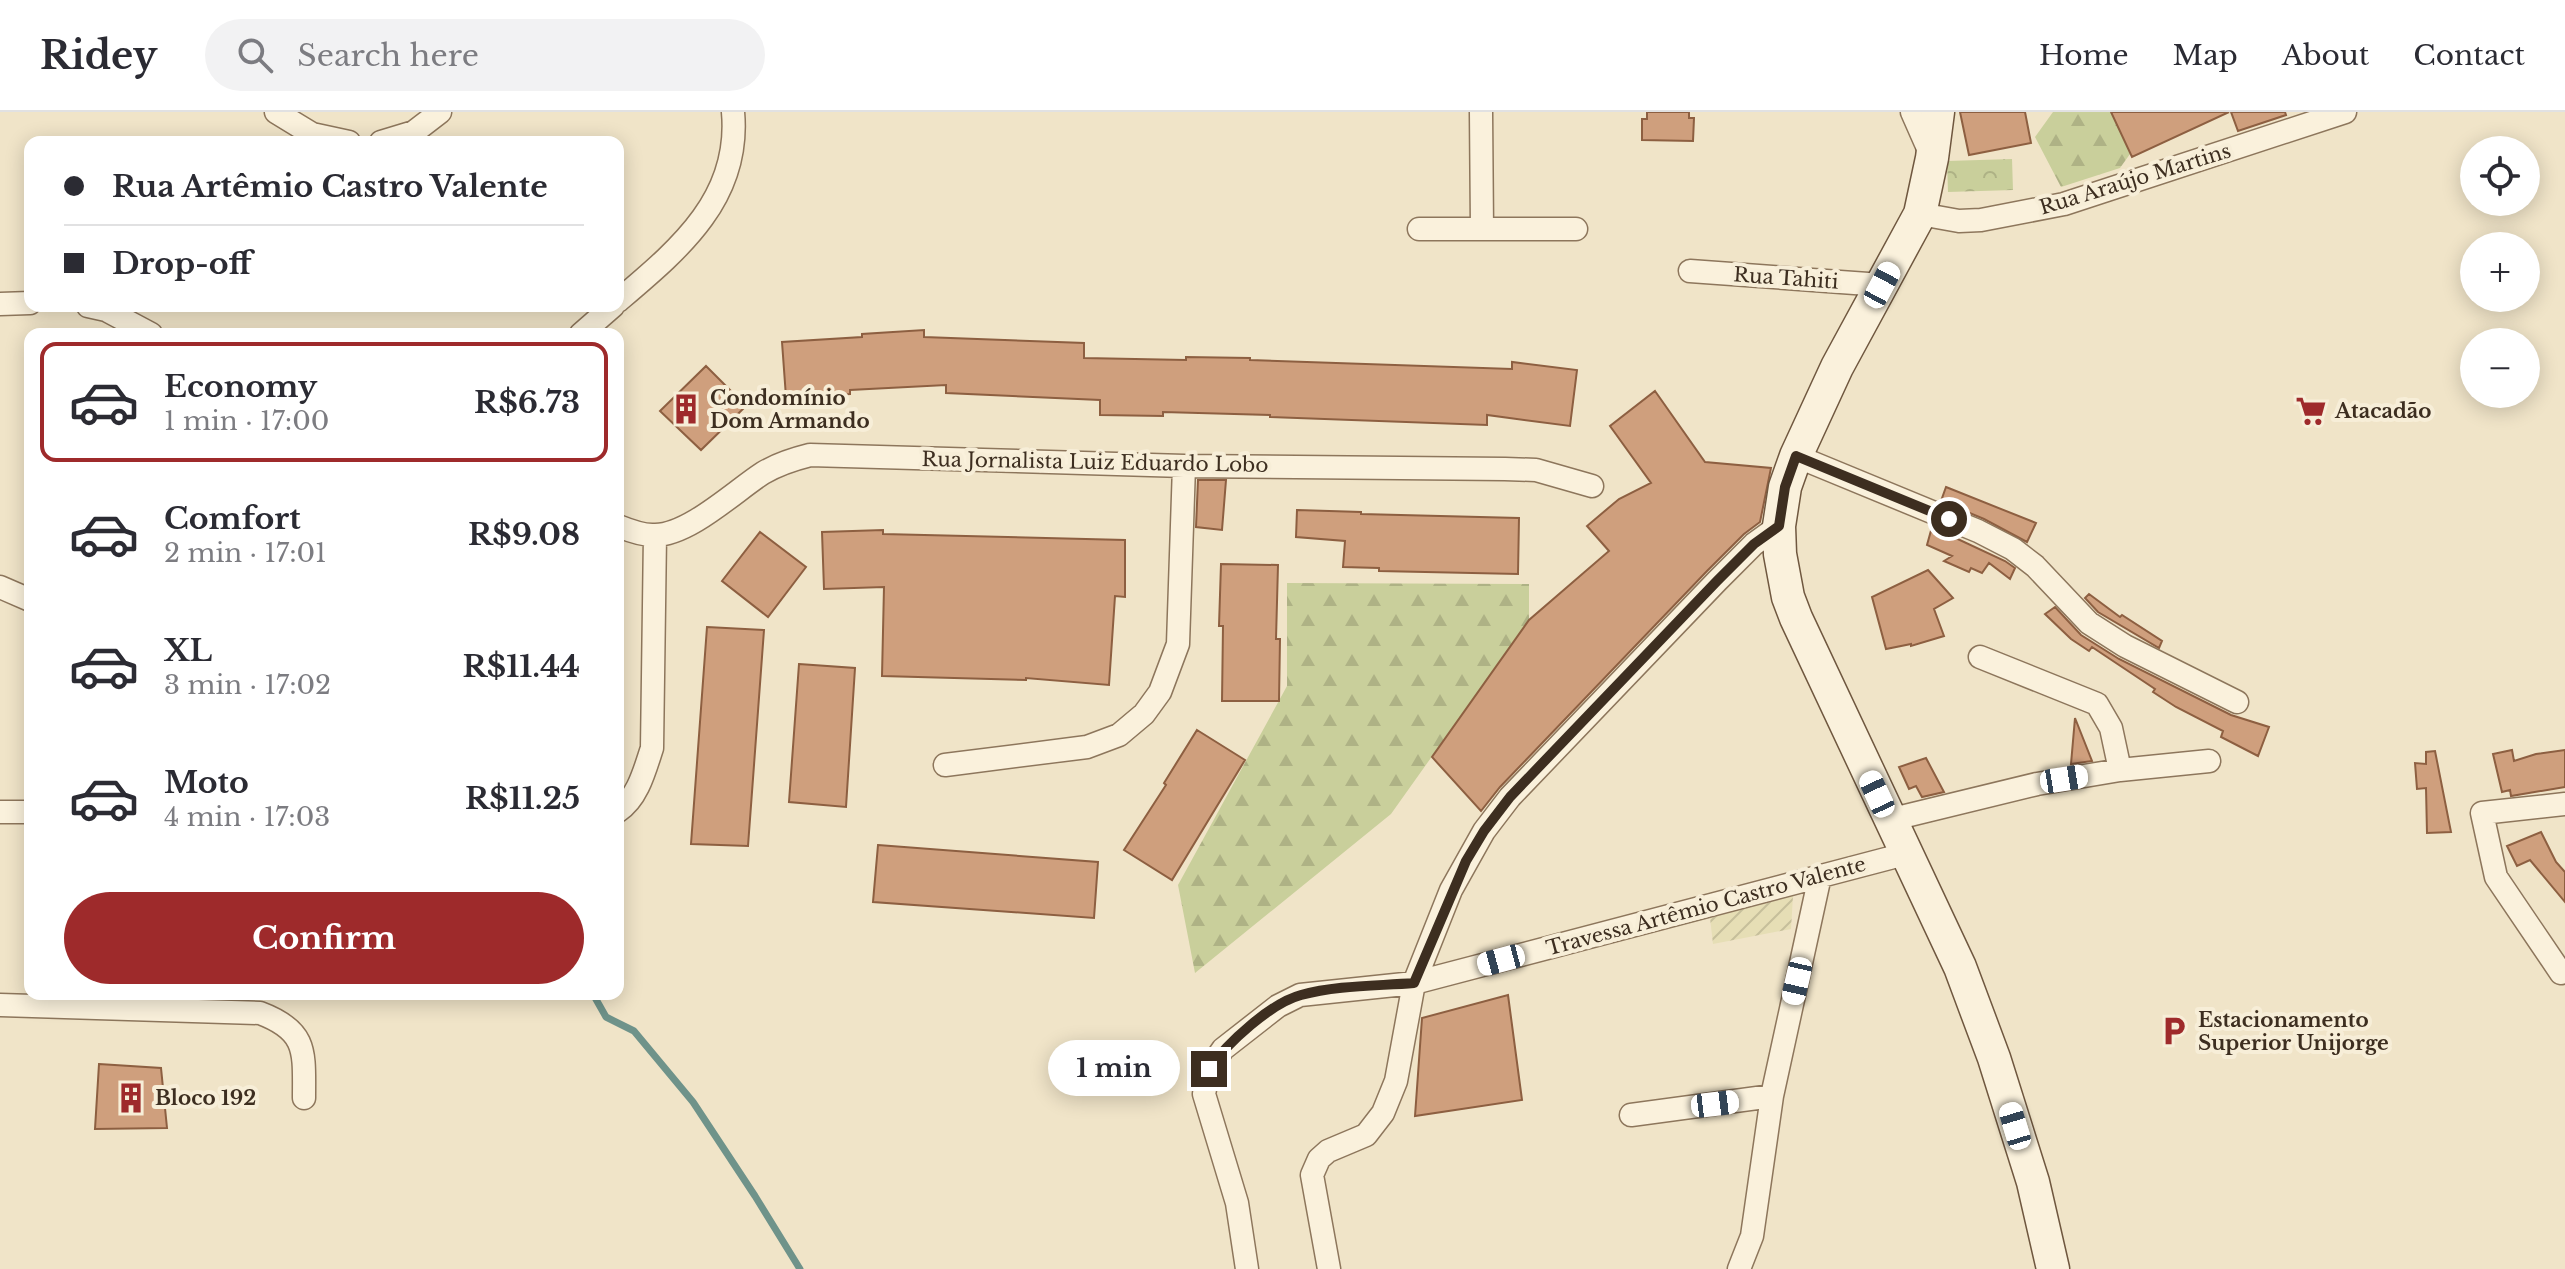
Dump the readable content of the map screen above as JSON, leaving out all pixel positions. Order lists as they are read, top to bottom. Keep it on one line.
{"streets":{"street":["Rua Araújo Martins","Rua Tahiti","Rua Jornalista Luiz Eduardo Lobo","Travessa Artêmio Castro Valente"]},"places":{"building":["Condomínio Dom Armando","Bloco 192"],"supermarket":["Atacadão"],"parking":["Estacionamento Superior Unijorge"]},"page":{"header":"Ridey","search":"Search here","nav":["Home","Map","About","Contact"],"map_buttons":["+","−"],"banner":["Rua Artêmio Castro Valente","Drop-off"],"list":[{"name":"Economy","note":"1 min · 17:00","value":"R$6.73"},{"name":"Comfort","note":"2 min · 17:01","value":"R$9.08"},{"name":"XL","note":"3 min · 17:02","value":"R$11.44"},{"name":"Moto","note":"4 min · 17:03","value":"R$11.25"}],"buttons":"Confirm","bubble":"1 min"}}
